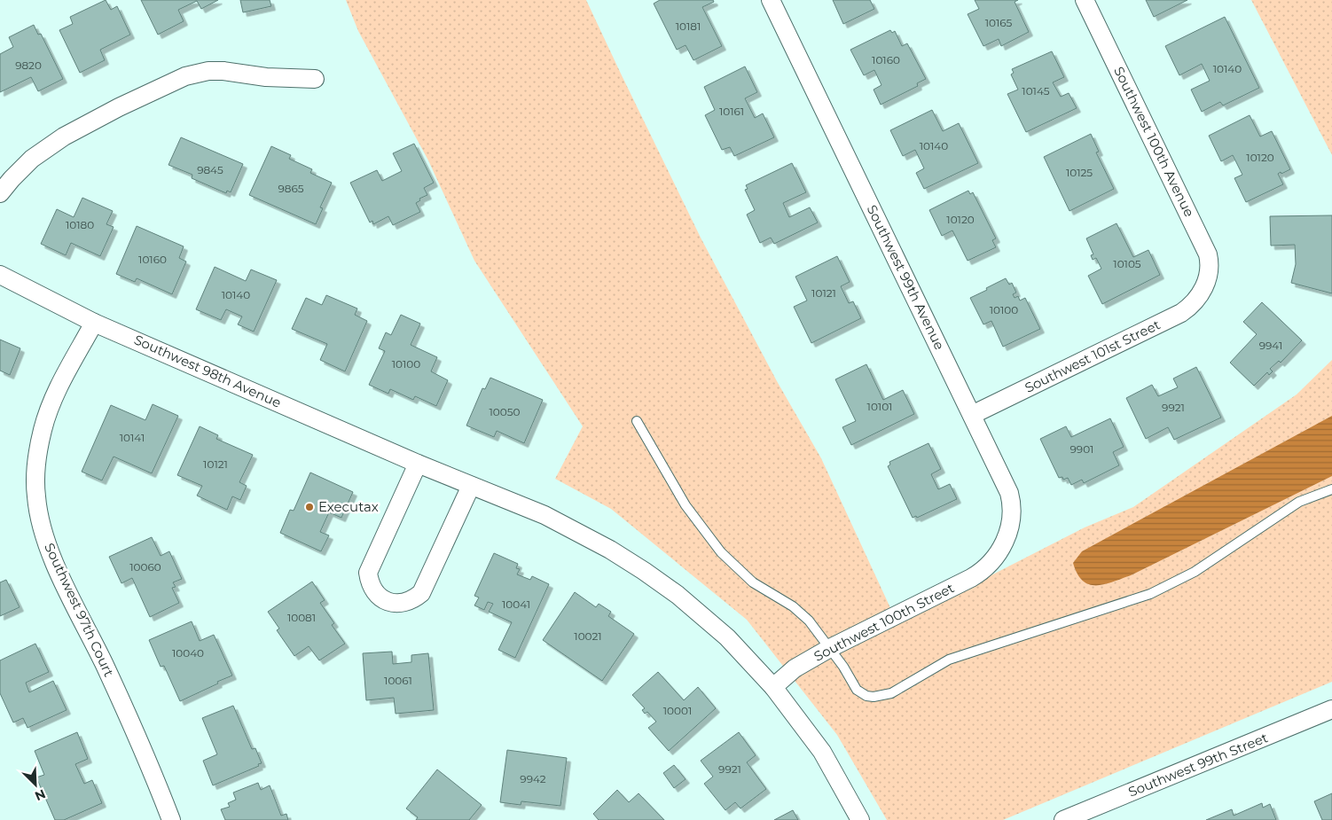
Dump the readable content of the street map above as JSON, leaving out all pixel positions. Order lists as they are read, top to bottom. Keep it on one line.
{"streets":{"street":["Southwest 100th Avenue","Southwest 99th Avenue","Southwest 101st Street","Southwest 98th Avenue","Southwest 97th Court","Southwest 100th Street","Southwest 99th Street"]},"crossings":[["Southwest 100th Avenue","Southwest 101st Street"],["Southwest 99th Avenue","Southwest 101st Street"],["Southwest 99th Avenue","Southwest 100th Street"],["Southwest 98th Avenue","Southwest 97th Court"],["Southwest 98th Avenue","Southwest 100th Street"]],"places":["Executax"],"house_numbers":["10165","10181","10160","9820","10140","10145","10161","10140","10120","9845","10125","9865","10120","10180","10160","10105","10121","10140","10100","9941","10100","10101","9921","10050","10141","9901","10121","10060","10041","10081","10021","10040","10061","10001","9921","9942"],"north":"bottom right"}
